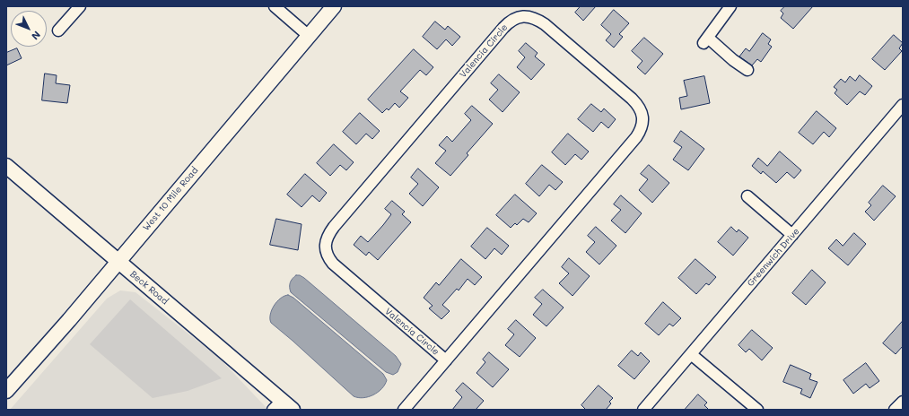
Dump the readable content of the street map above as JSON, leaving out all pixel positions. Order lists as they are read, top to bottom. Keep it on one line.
{"streets":{"main road":["West 10 Mile Road","Beck Road"],"street":["Valencia Circle","Greenwich Drive"]},"crossings":[["West 10 Mile Road","Beck Road"]],"north":"bottom right"}
